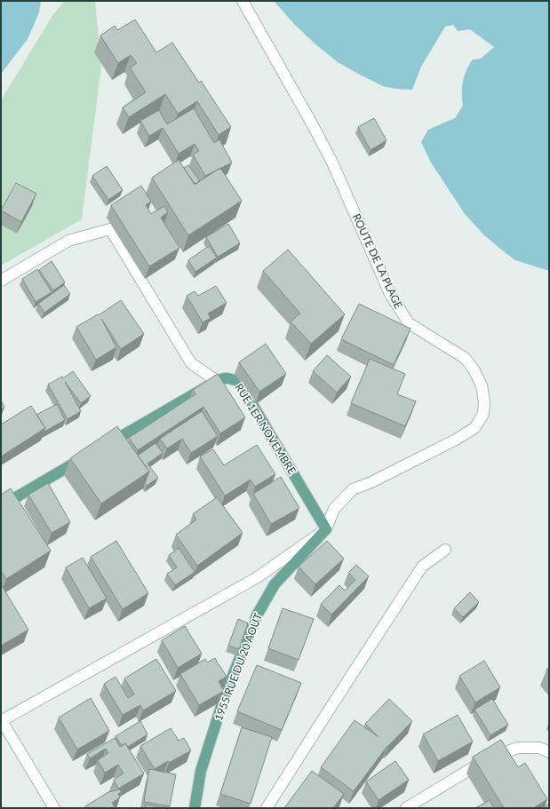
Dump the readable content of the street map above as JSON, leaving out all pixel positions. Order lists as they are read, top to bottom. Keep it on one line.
{"streets":{"main road":["RUE 1ER NOVEMBRE","1955 RUE DU 20 AOÛT"],"street":["ROUTE DE LA PLAGE"]},"crossings":[["ROUTE DE LA PLAGE","RUE 1ER NOVEMBRE"],["ROUTE DE LA PLAGE","1955 RUE DU 20 AOÛT"],["RUE 1ER NOVEMBRE","1955 RUE DU 20 AOÛT"]]}
